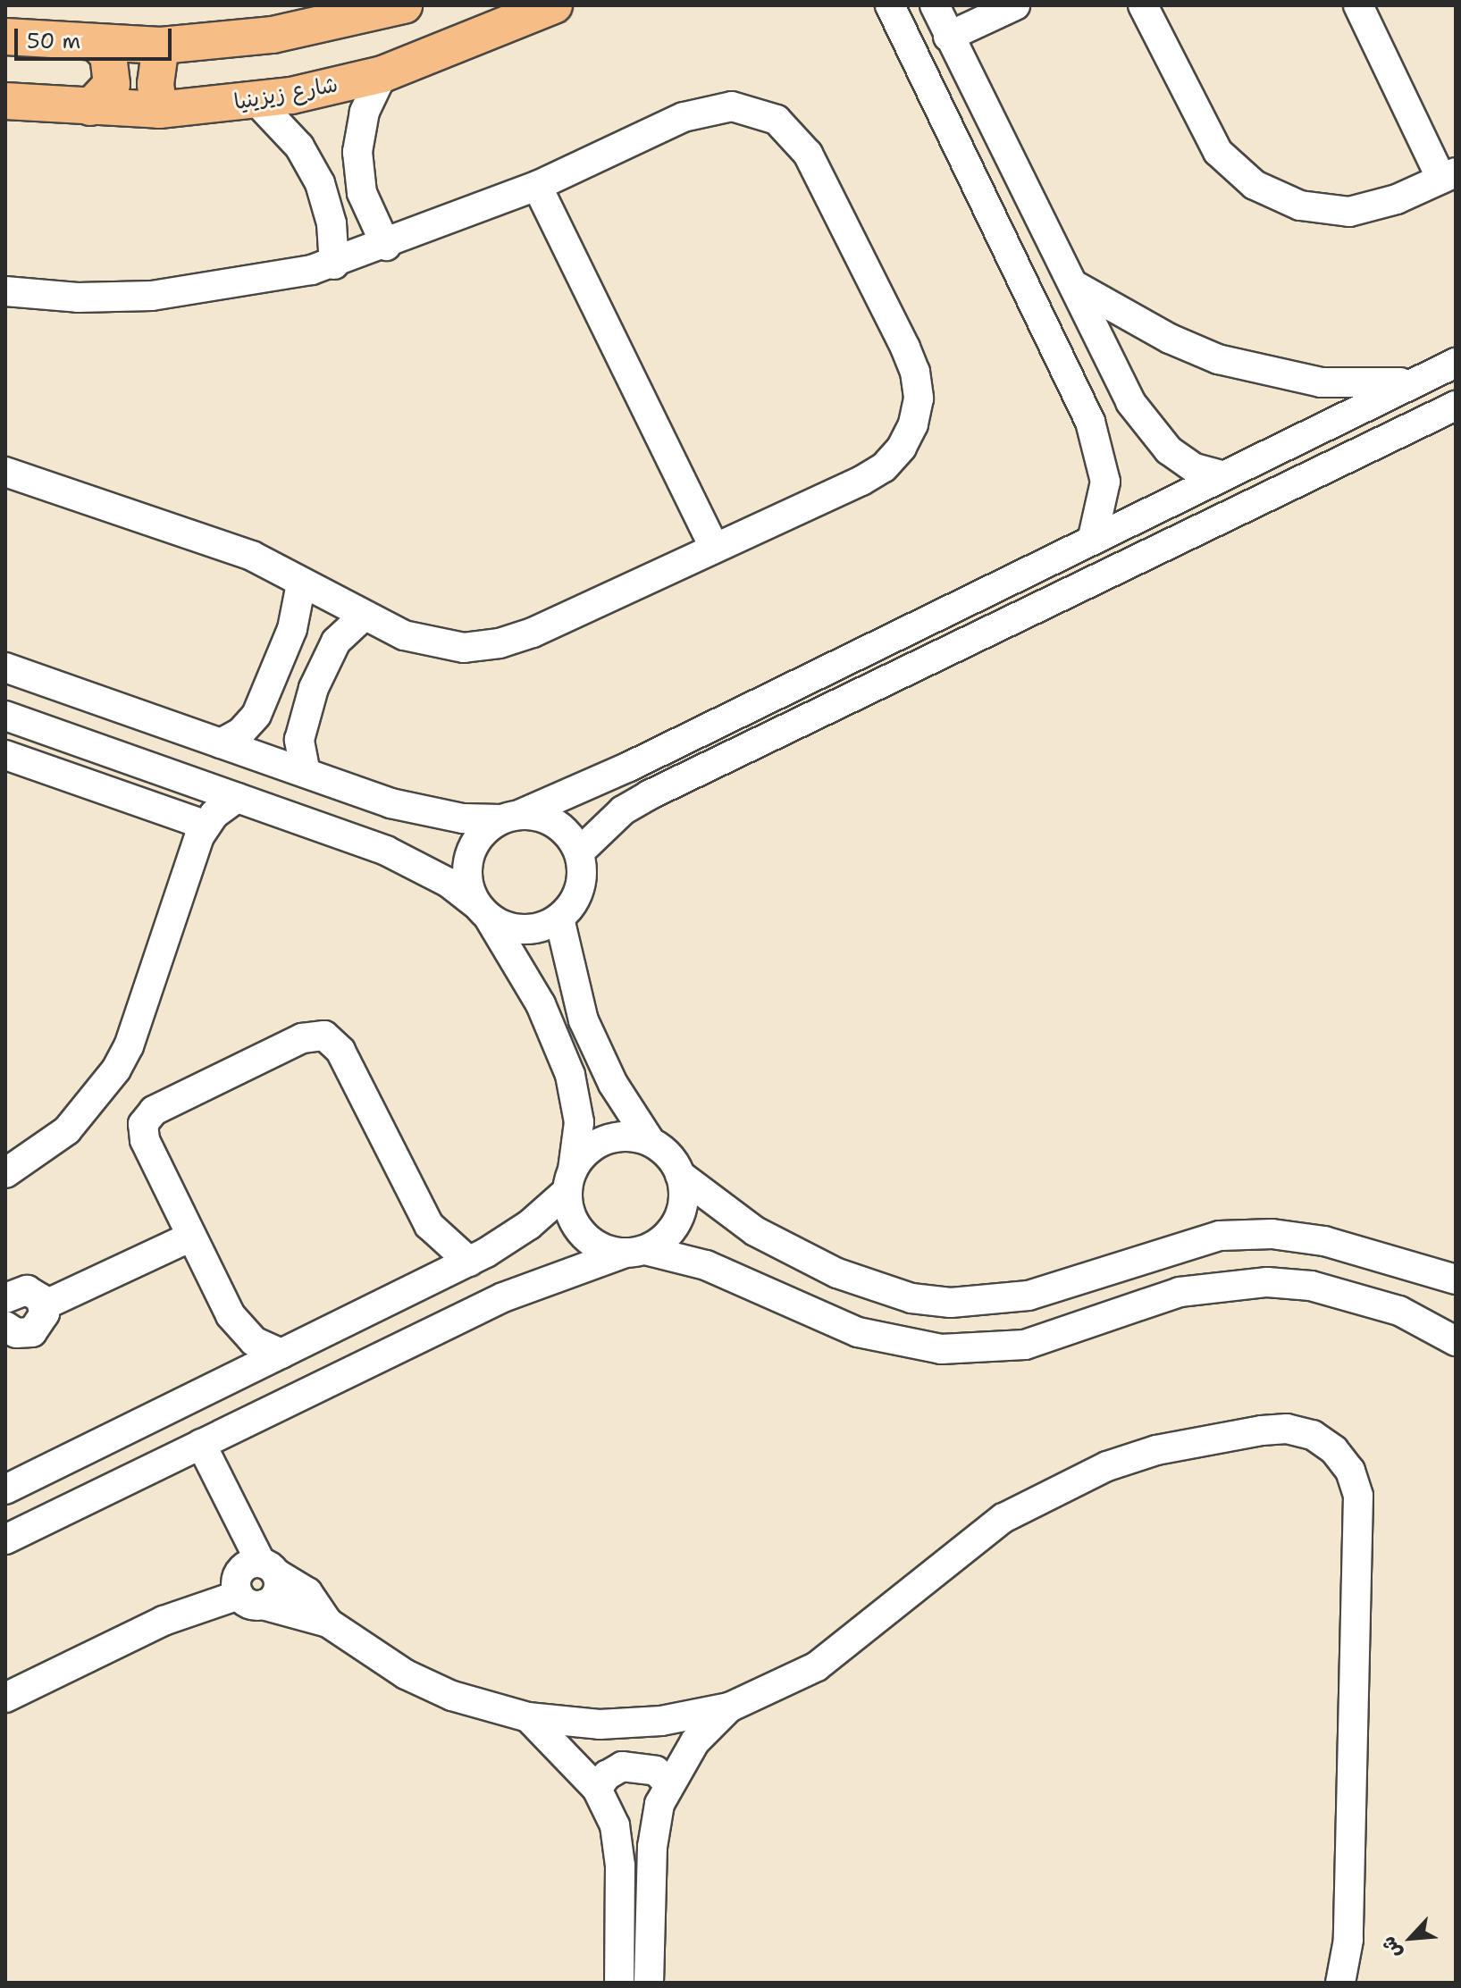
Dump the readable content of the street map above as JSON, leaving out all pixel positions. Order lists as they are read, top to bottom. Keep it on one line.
{"streets":{"main road":["شارع زيزينيا"]},"scale_bar":"50 m","north":"bottom left"}
